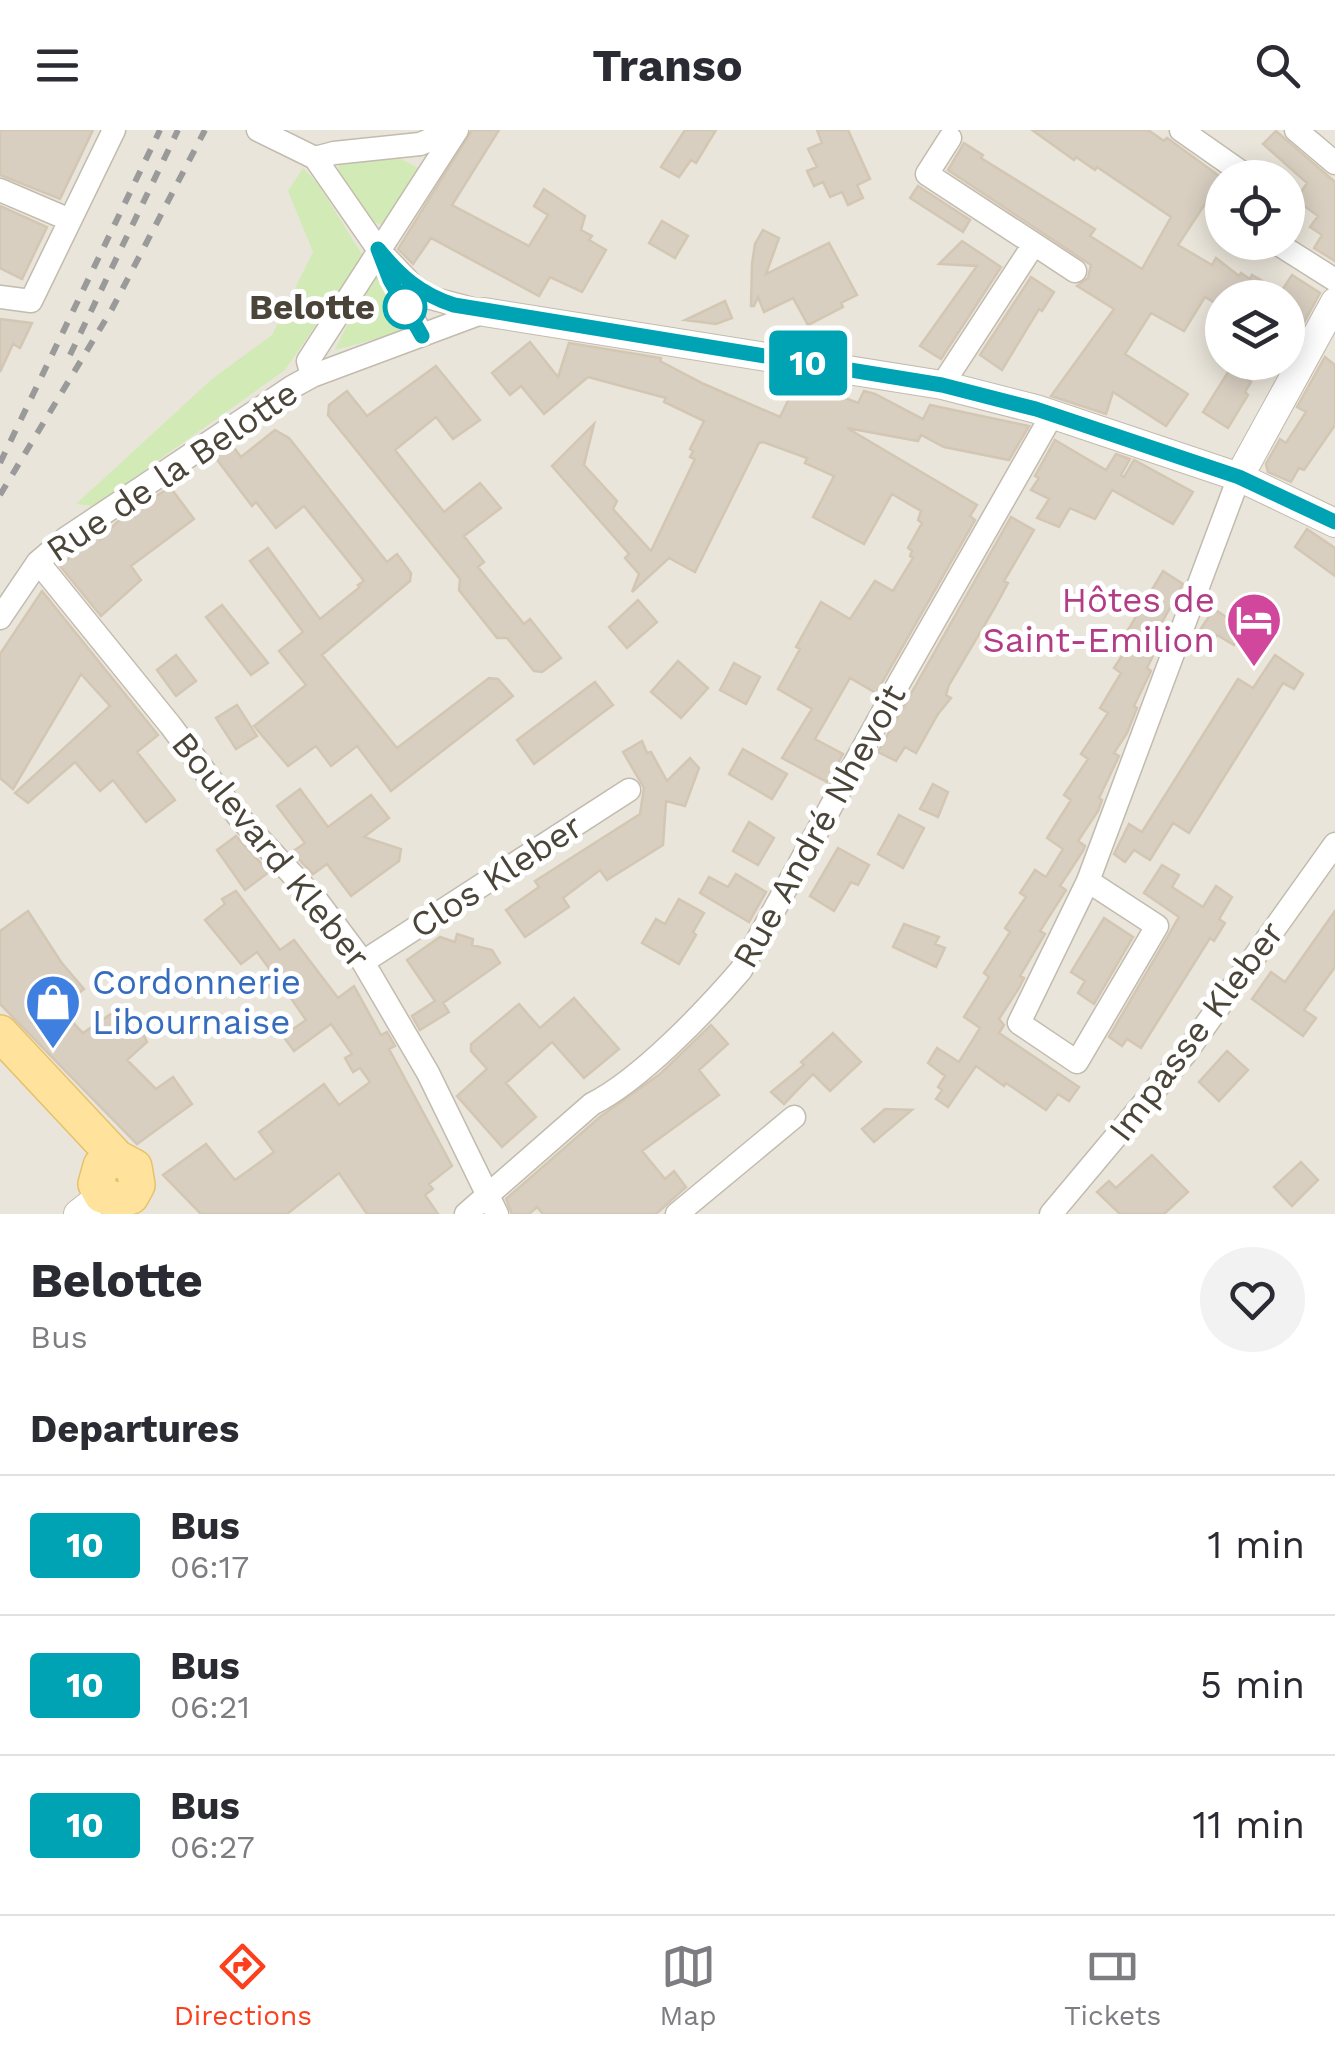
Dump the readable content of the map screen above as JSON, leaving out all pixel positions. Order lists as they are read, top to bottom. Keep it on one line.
{"streets":{"street":["Rue de la Belotte","Rue André Nhevoit","Boulevard Kleber","Clos Kleber","Impasse Kleber"]},"crossings":[["Rue de la Belotte","Boulevard Kleber"],["Rue André Nhevoit","Boulevard Kleber"],["Boulevard Kleber","Clos Kleber"]],"places":{"other":["Belotte"],"hotel":["Hôtes de Saint-Emilion"],"shop":["Cordonnerie Libournaise"]},"lines":["bus line 10"],"page":{"header":"Transo","on_map":"10","heading":[["Belotte","Bus"],"Departures"],"list":[{"mark":"10","name":"Bus","note":"06:17","value":"1 min"},{"mark":"10","name":"Bus","note":"06:21","value":"5 min"},{"mark":"10","name":"Bus","note":"06:27","value":"11 min"}],"tabs":["Directions","Map","Tickets"]}}
